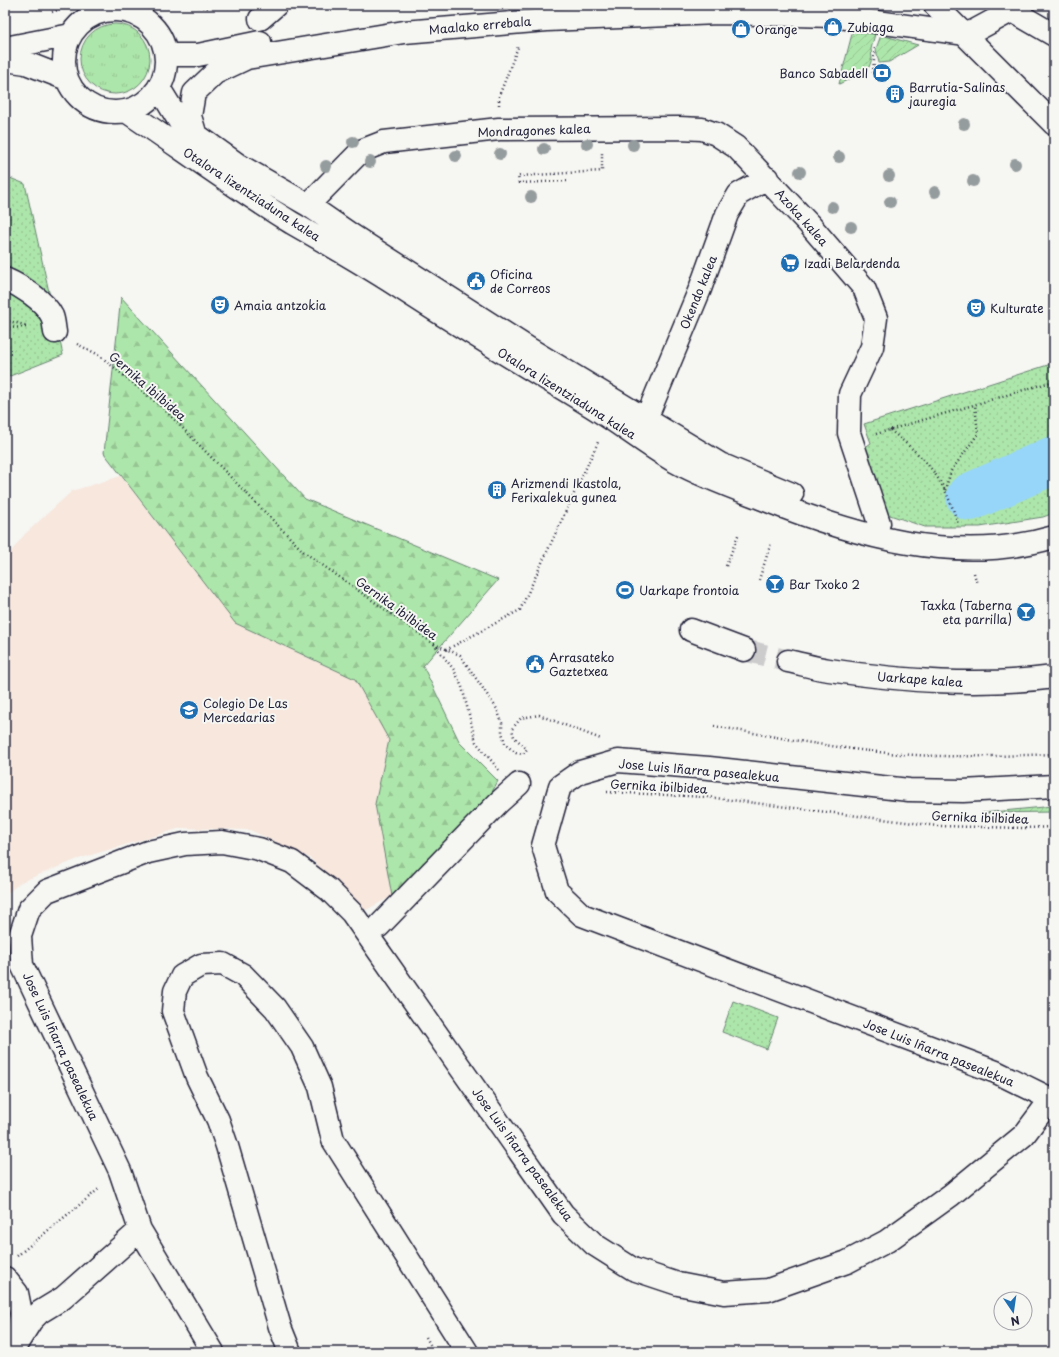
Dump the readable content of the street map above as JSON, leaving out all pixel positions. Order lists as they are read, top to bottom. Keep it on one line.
{"streets":{"street":["Maalako errebala","Mondragones kalea","Otalora lizentziaduna kalea","Azoka kalea","Okendo kalea","Uarkape kalea","Jose Luis Iñarra pasealekua"],"path":["Gernika ibilbidea"]},"crossings":[["Maalako errebala","Otalora lizentziaduna kalea"],["Mondragones kalea","Otalora lizentziaduna kalea"],["Mondragones kalea","Azoka kalea"],["Mondragones kalea","Okendo kalea"],["Otalora lizentziaduna kalea","Azoka kalea"],["Otalora lizentziaduna kalea","Okendo kalea"],["Azoka kalea","Okendo kalea"]],"places":{"shop":["Zubiaga","Orange"],"bank":["Banco Sabadell"],"building":["Barrutia-Salinas jauregia","Arizmendi Ikastola, Ferixalekua gunea"],"supermarket":["Izadi Belardenda"],"public building":["Oficina de Correos","Arrasateko Gaztetxea"],"theatre":["Amaia antzokia","Kulturate"],"bar":["Bar Txoko 2","Taxka (Taberna eta parrilla)"],"sports":["Uarkape frontoia"],"school or university":["Colegio De Las Mercedarias"]},"north":"bottom"}
